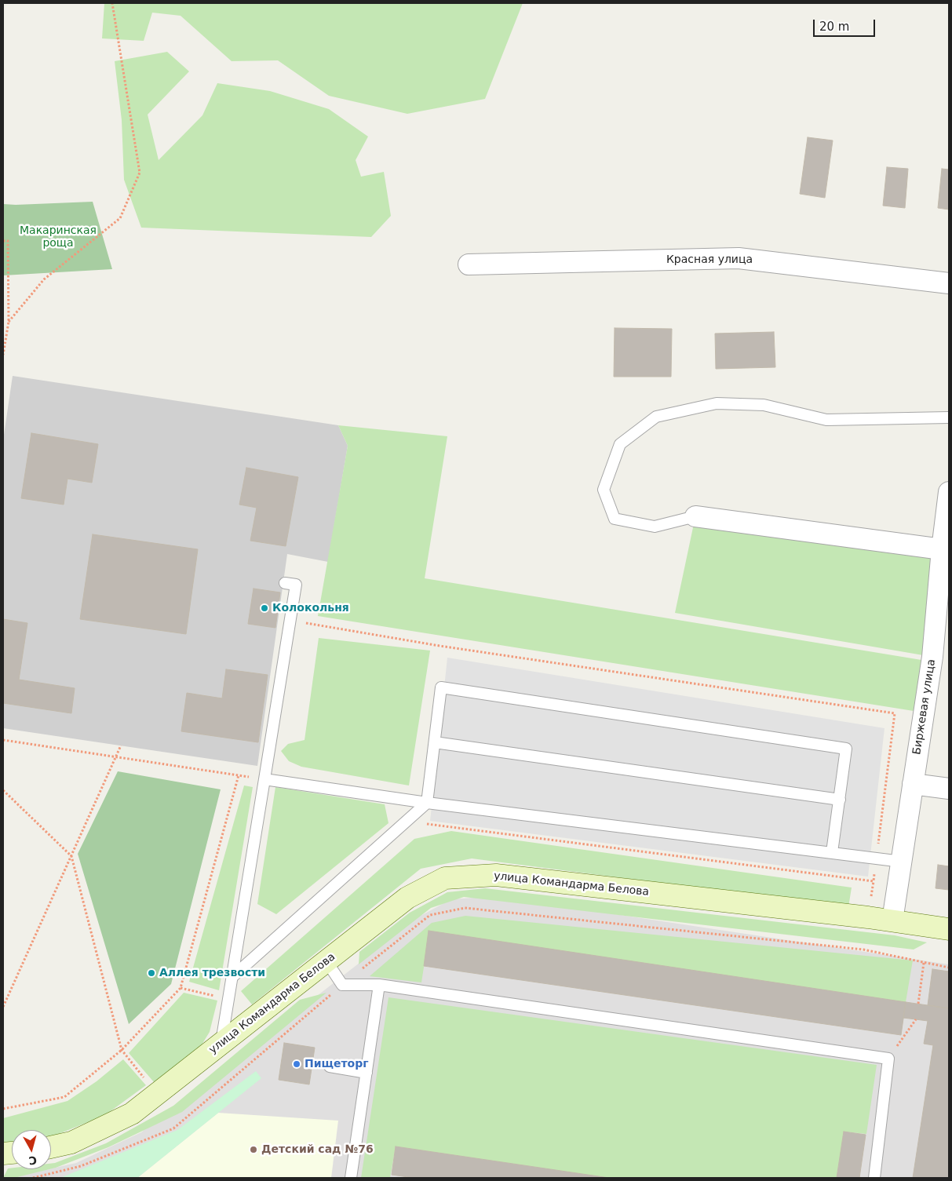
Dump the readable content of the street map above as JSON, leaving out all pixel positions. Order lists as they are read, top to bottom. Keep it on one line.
{"streets":{"main road":["улица Командарма Белова"],"street":["Красная улица","Биржевая улица"]},"crossings":[["Биржевая улица","улица Командарма Белова"]],"parks":["Макаринская роща"],"places":["Колокольня","Аллея трезвости","Пищеторг","Детский сад №76"],"scale_bar":"20 m","north":"bottom"}
